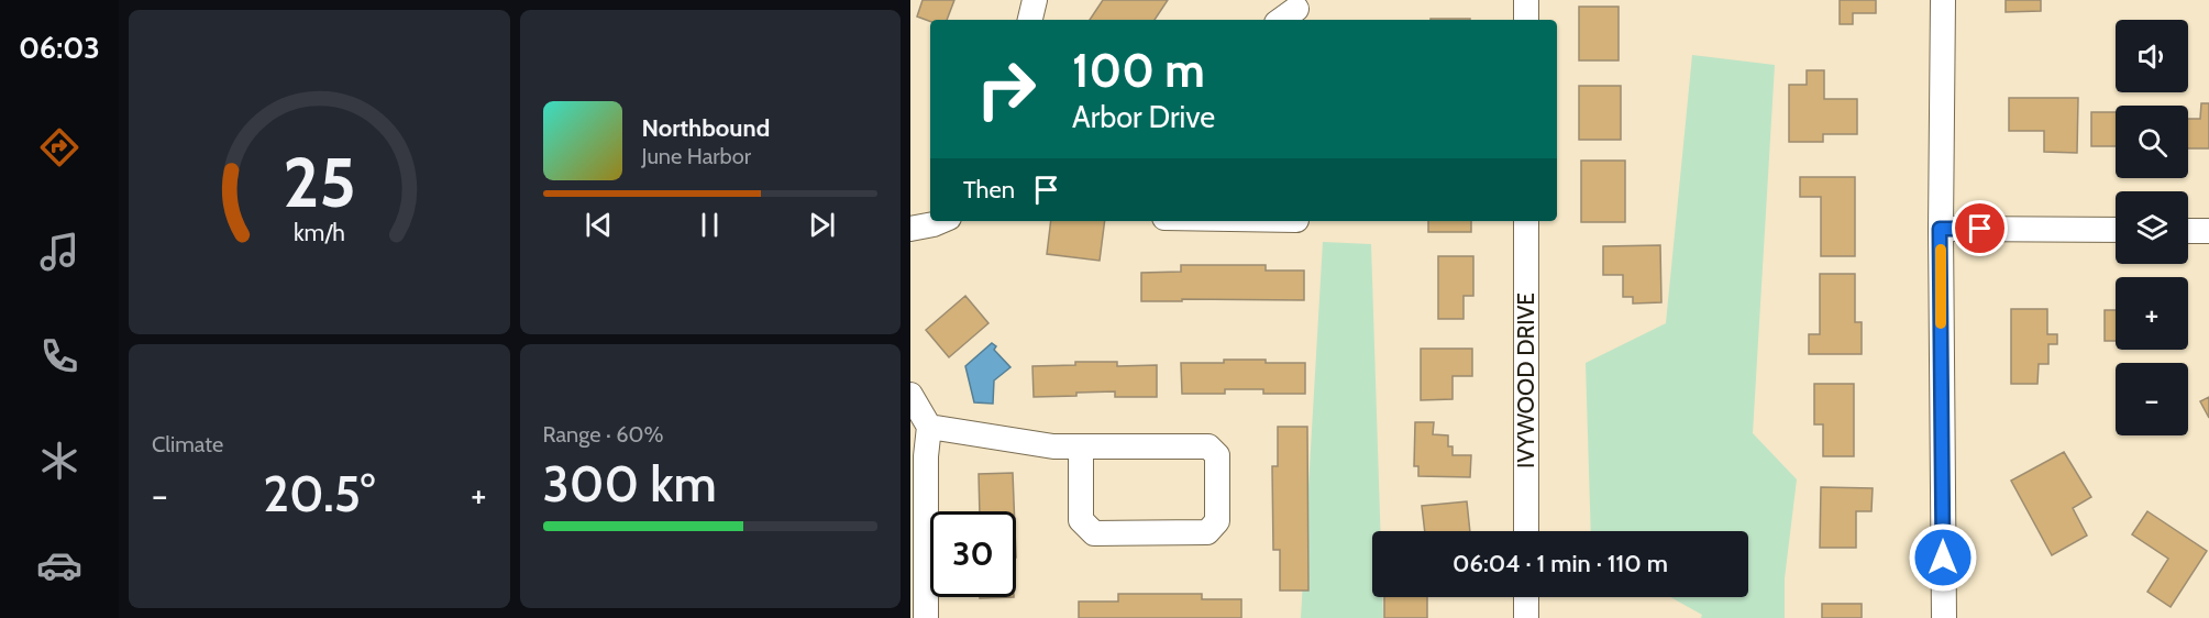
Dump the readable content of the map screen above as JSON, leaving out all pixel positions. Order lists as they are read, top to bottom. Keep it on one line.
{"streets":{"street":["IVYWOOD DRIVE"]},"page":{"tabs":"06:03","map_buttons":["+","−"],"turn":["100 m","Arbor Drive"],"song":["Northbound","June Harbor"],"then":"Then","tile":["Climate",["Range · 60%","300 km"]],"heat":["−","20.5°","+"],"limit":"30","trip":"06:04 · 1 min · 110 m","gauge":["25","km/h"]}}
